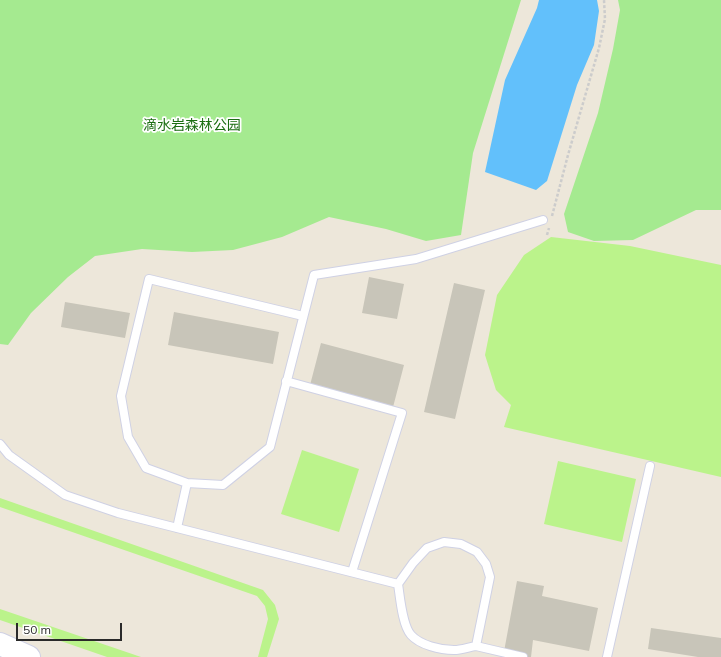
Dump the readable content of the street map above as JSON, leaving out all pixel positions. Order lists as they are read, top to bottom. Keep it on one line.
{"parks":["滴水岩森林公园"],"scale_bar":"50 m"}
